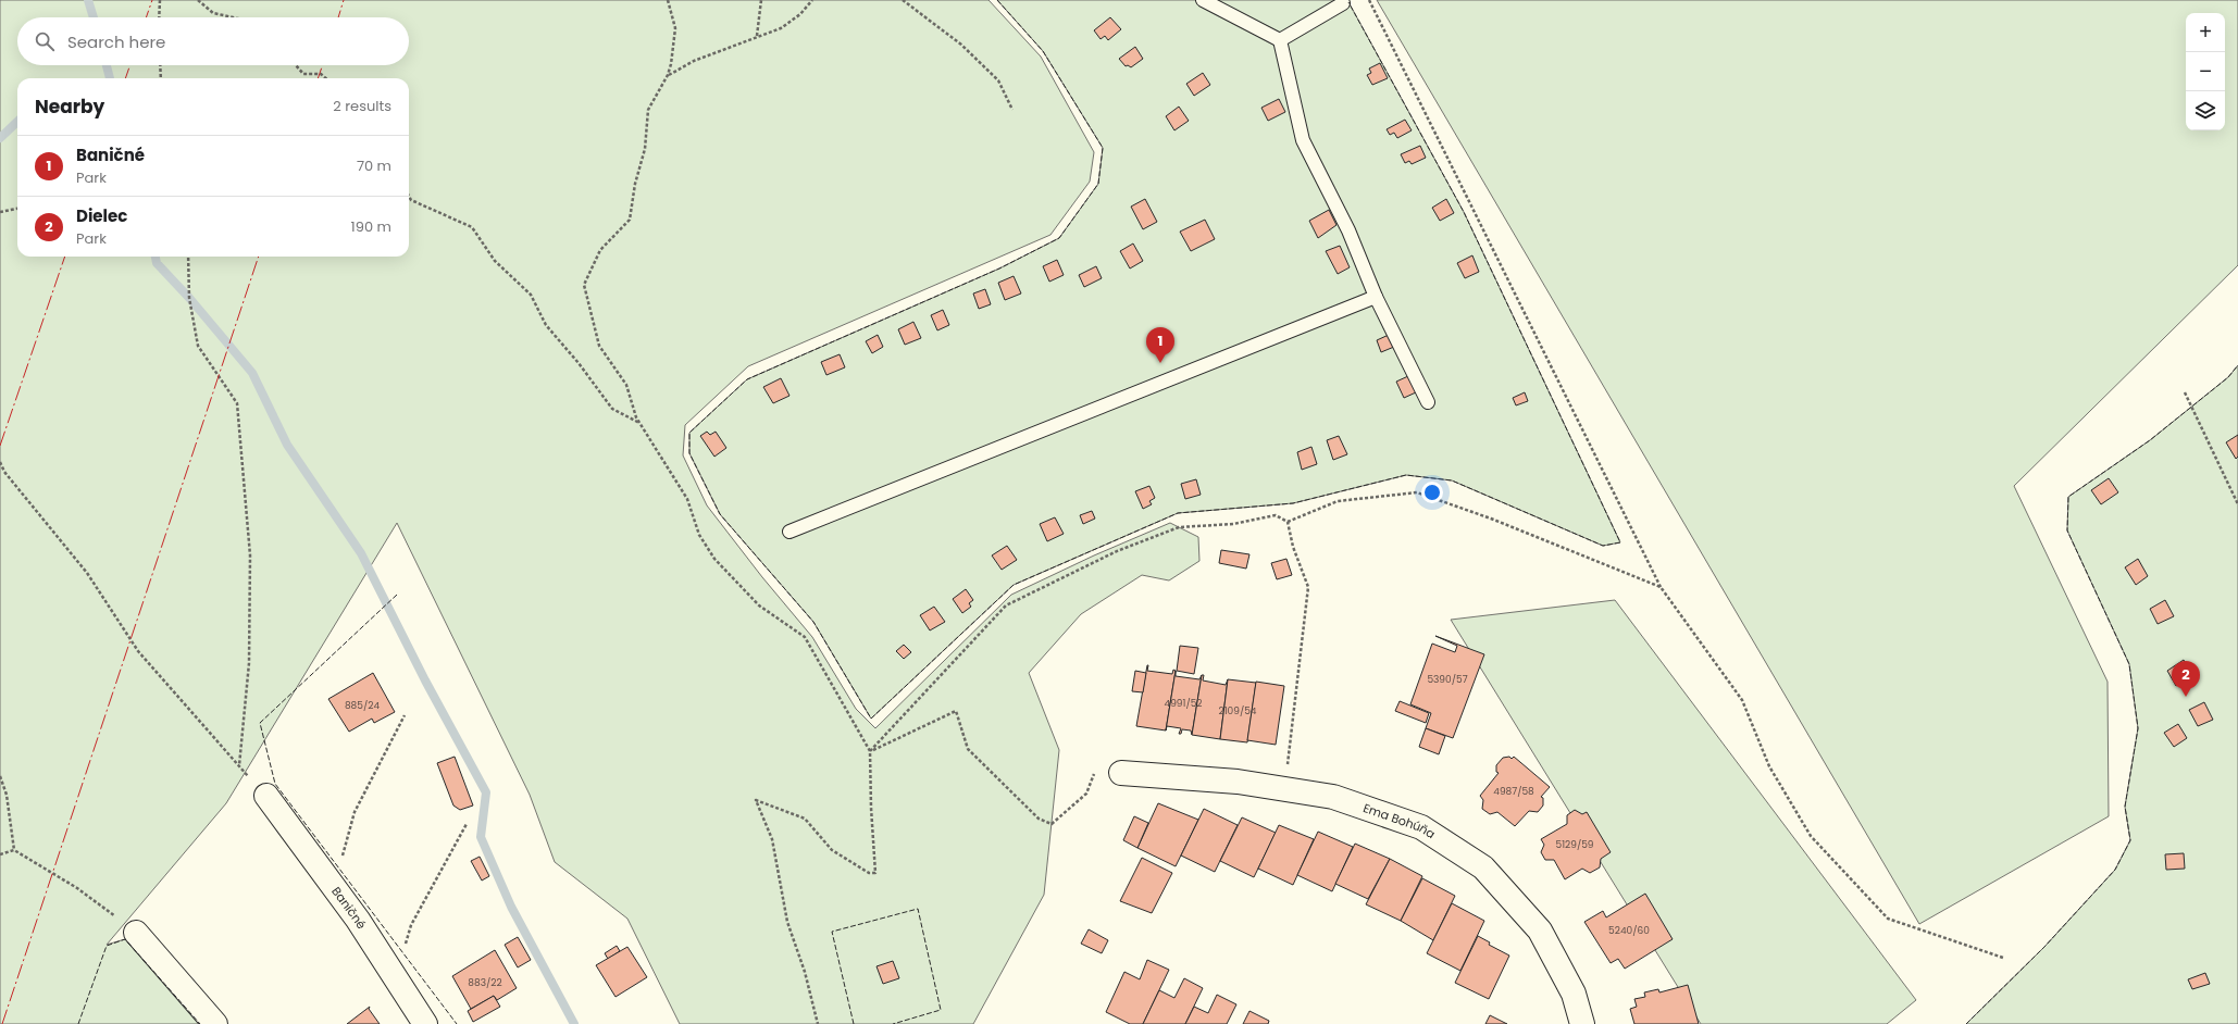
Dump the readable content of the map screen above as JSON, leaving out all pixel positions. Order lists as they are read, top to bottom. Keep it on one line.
{"streets":{"street":["Ema Bohúňa","Baničné"]},"house_numbers":["5390/57","4991/52","885/24","2109/54","4987/58","5129/59","5240/60","883/22"],"page":{"map_buttons":["+","−"],"search":"Search here","heading":["Nearby","2 results"],"list":[{"mark":"1","name":"Baničné","note":"Park","value":"70 m"},{"mark":"2","name":"Dielec","note":"Park","value":"190 m"}],"pins":["1","2"]}}
